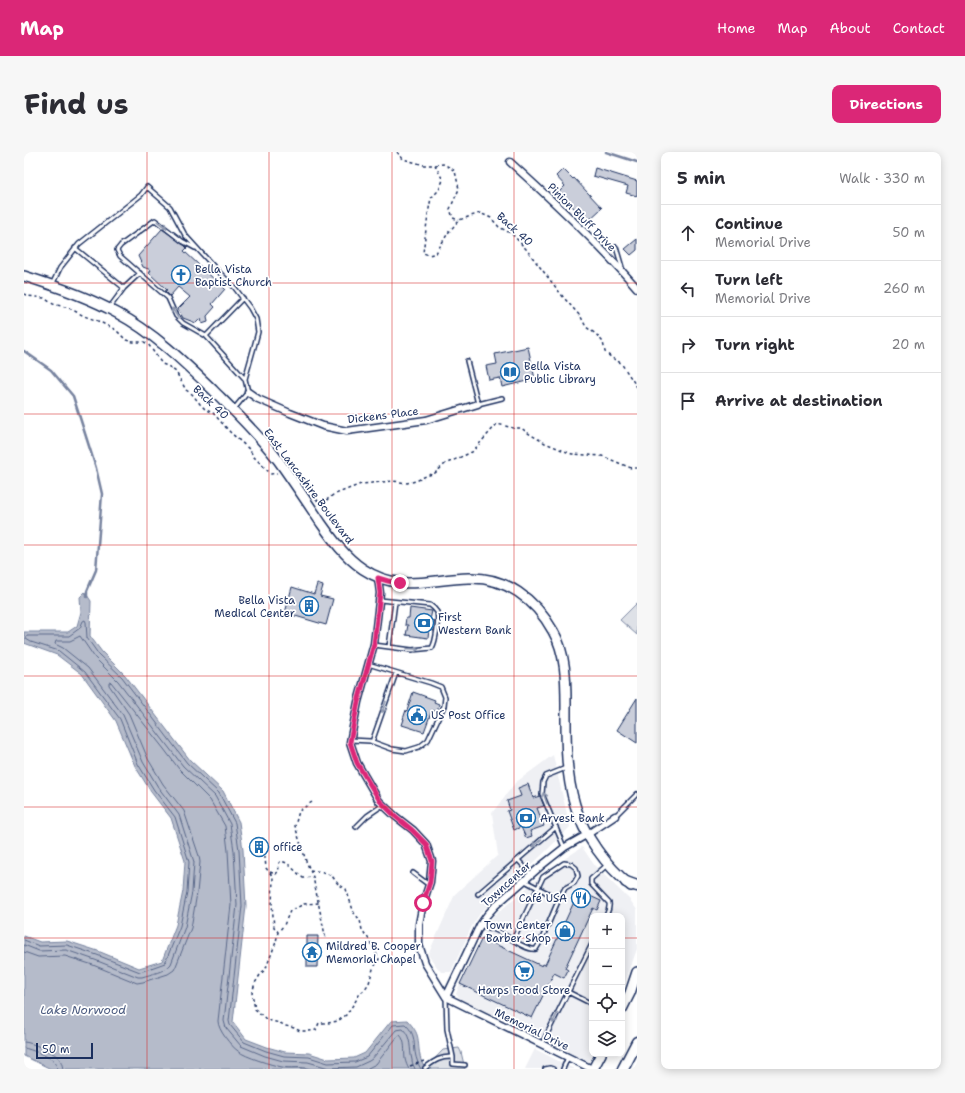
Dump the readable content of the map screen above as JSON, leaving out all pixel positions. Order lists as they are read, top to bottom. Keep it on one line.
{"streets":{"main road":["East Lancashire Boulevard"],"street":["Pinion Bluff Drive","Dickens Place","Towncenter","Memorial Drive"],"path":["Back 40"]},"crossings":[["East Lancashire Boulevard","Towncenter"],["Towncenter","Memorial Drive"]],"water":["Lake Norwood"],"places":{"church":["Bella Vista Baptist Church"],"library":["Bella Vista Public Library"],"building":["Bella Vista Medical Center","office"],"bank":["First Western Bank","Arvest Bank"],"public building":["US Post Office"],"restaurant":["Café USA"],"shop":["Town Center Barber Shop"],"temple":["Mildred B. Cooper Memorial Chapel"],"supermarket":["Harps Food Store"]},"scale_bar":"50 m","page":{"header":"Map","nav":["Home","Map","About","Contact"],"title":"Find us","buttons":"Directions","heading":["5 min","Walk · 330 m"],"list":[["Continue","Memorial Drive","50 m"],["Turn left","Memorial Drive","260 m"],["Turn right","20 m"],"Arrive at destination"],"map_buttons":["+","−"],"scale":"50 m"}}
